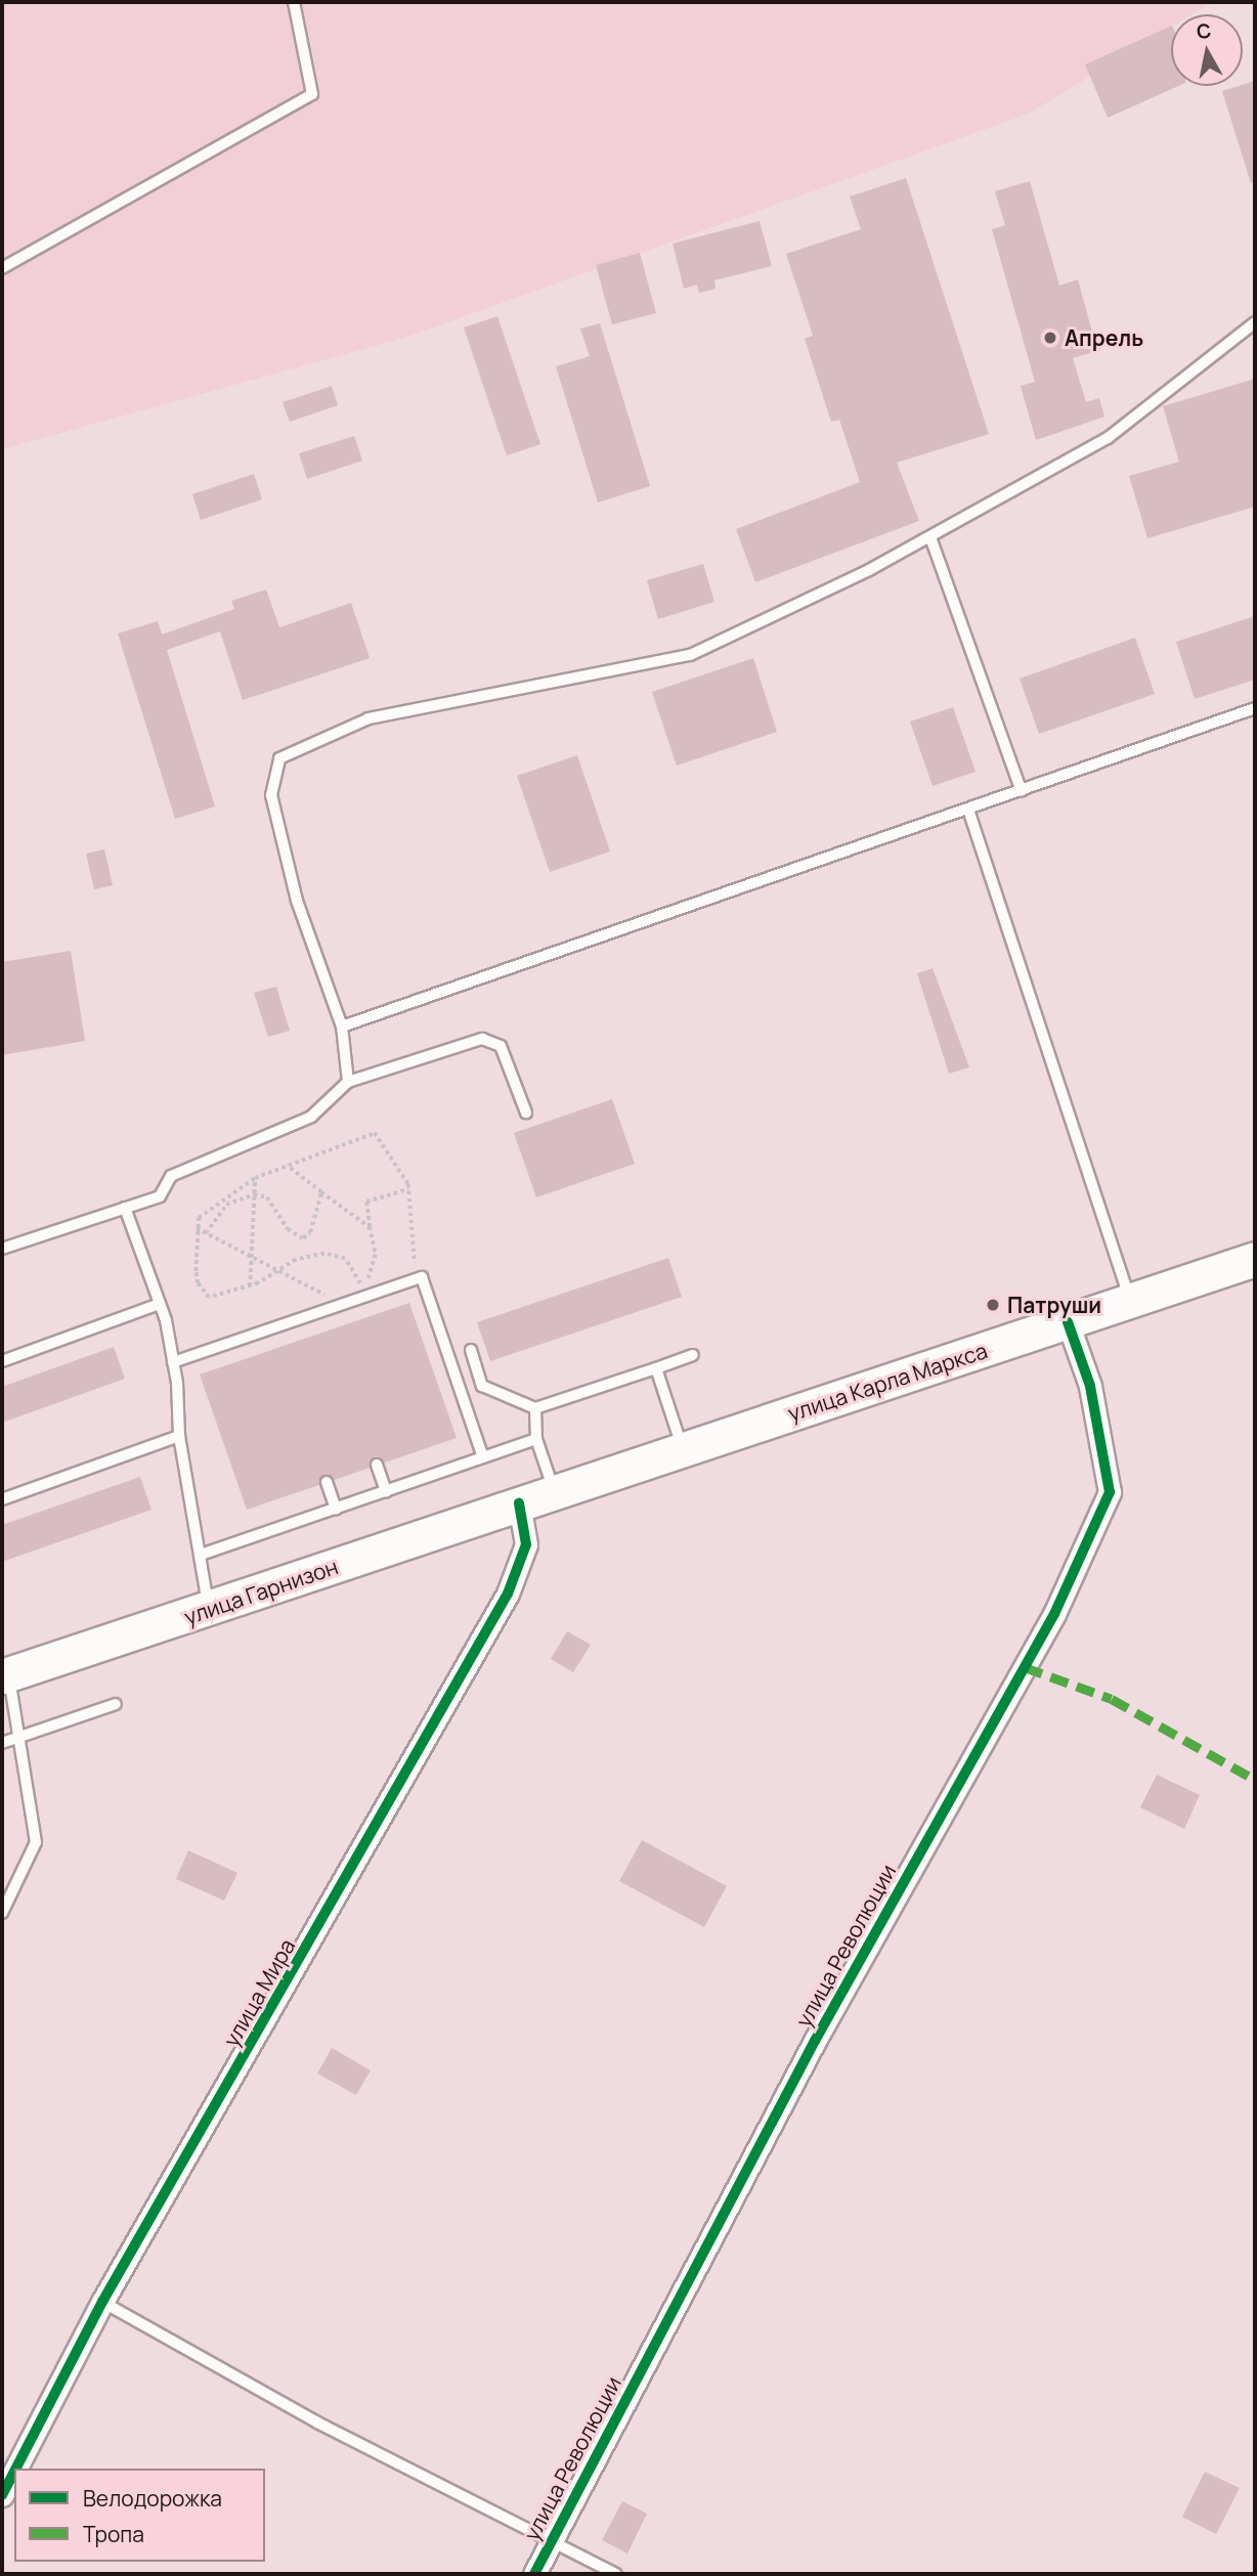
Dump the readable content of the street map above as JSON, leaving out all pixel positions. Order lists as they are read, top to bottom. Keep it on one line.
{"streets":{"main road":["улица Карла Маркса","улица Гарнизон"],"street":["улица Революции","улица Мира"]},"crossings":[["улица Карла Маркса","улица Гарнизон"],["улица Карла Маркса","улица Революции"],["улица Карла Маркса","улица Мира"],["улица Гарнизон","улица Мира"]],"places":["Апрель","Патруши"],"legend":["Велодорожка","Тропа"],"north":"top"}
